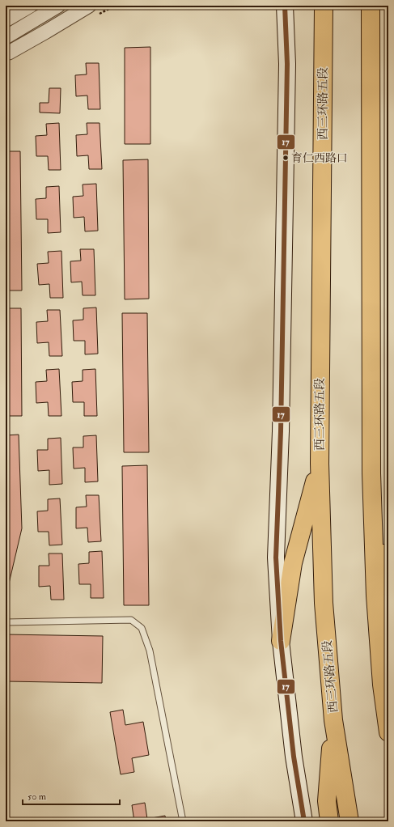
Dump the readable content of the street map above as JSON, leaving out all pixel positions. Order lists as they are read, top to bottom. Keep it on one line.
{"streets":{"highway":["西三环路五段"]},"places":["育仁西路口"],"lines":["transit line 17"],"scale_bar":"50 m"}
